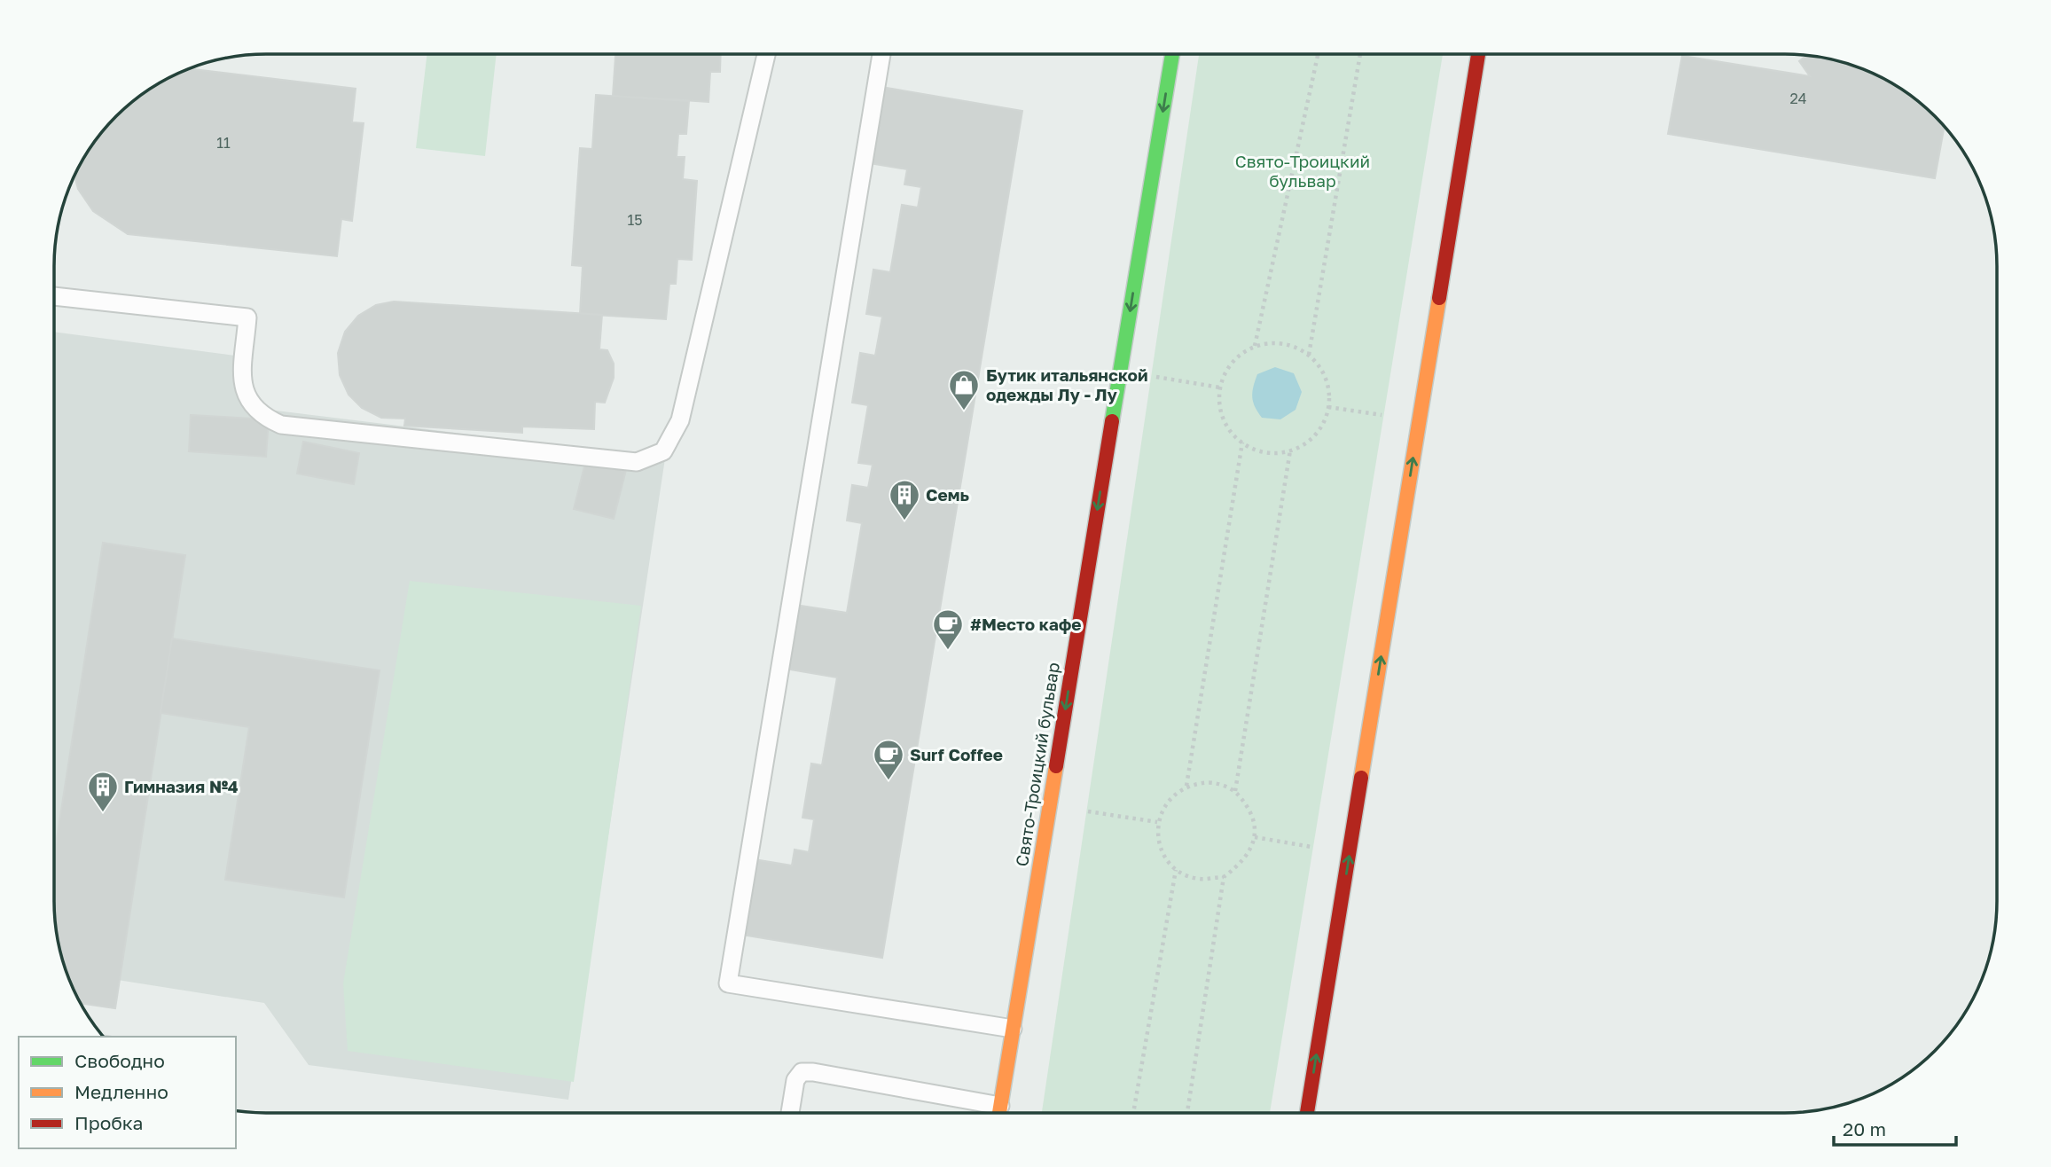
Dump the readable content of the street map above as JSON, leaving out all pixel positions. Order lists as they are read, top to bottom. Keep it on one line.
{"streets":{"street":["Свято-Троицкий бульвар"]},"one_way":["Свято-Троицкий бульвар"],"parks":["Свято-Троицкий бульвар"],"places":{"shop":["Бутик итальянской одежды Лу - Лу"],"building":["Семь","Гимназия №4"],"cafe":["#Место кафе","Surf Coffee"]},"house_numbers":["24","11","15"],"legend":["Свободно","Медленно","Пробка"],"scale_bar":"20 m"}
